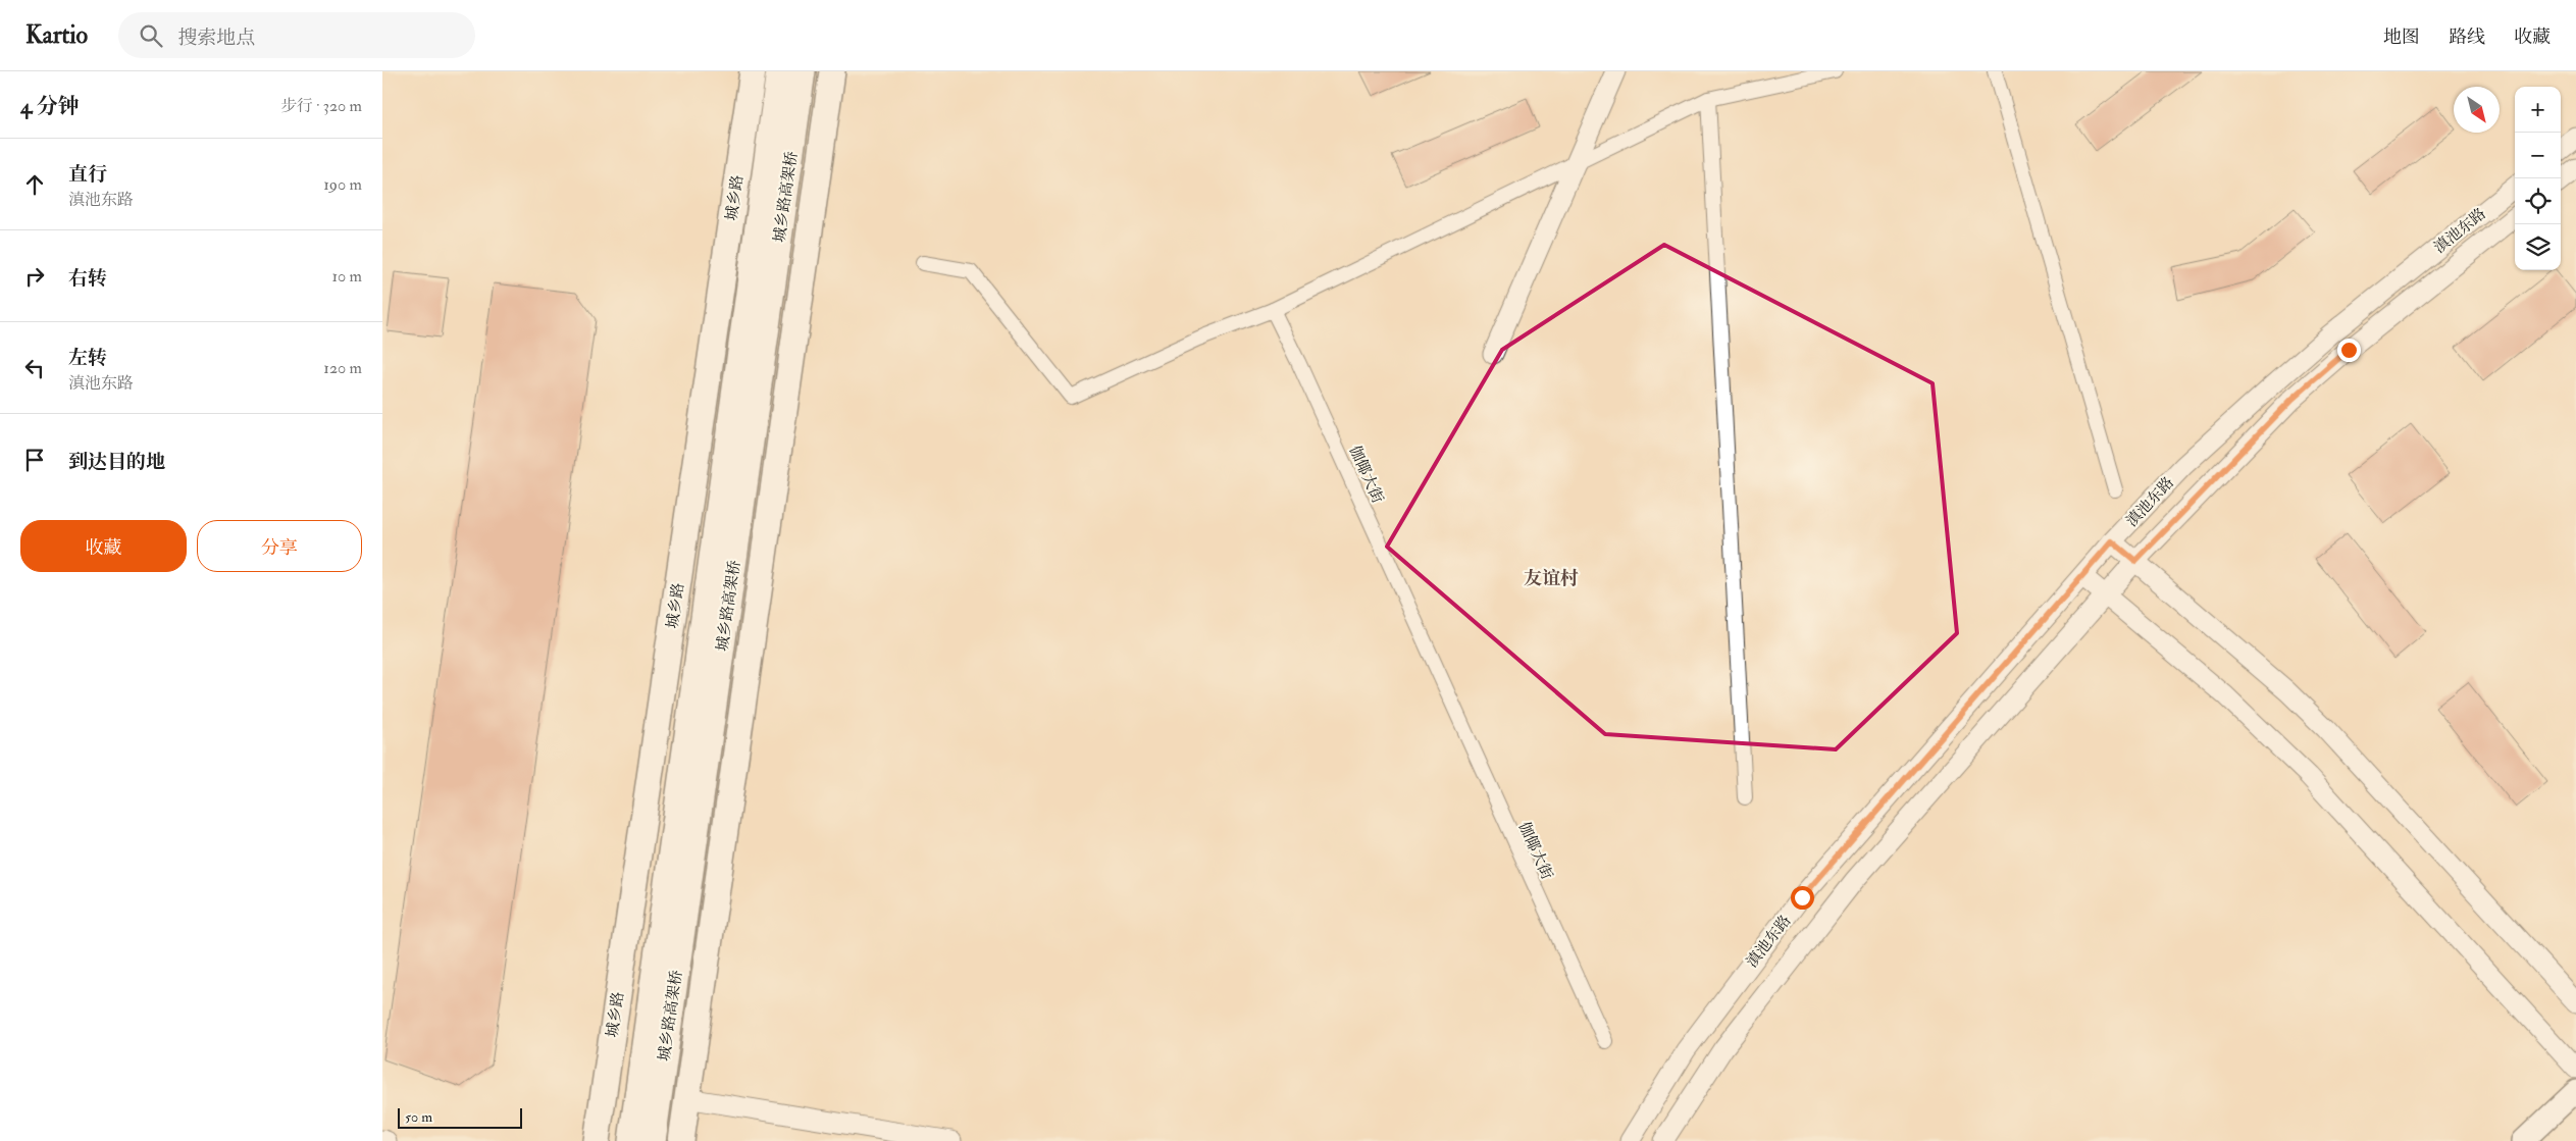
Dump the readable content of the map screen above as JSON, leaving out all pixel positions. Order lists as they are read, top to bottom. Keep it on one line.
{"streets":{"highway":["城乡路高架桥","城乡路"],"street":["滇池东路","伽倻大街"]},"districts":["友谊村"],"scale_bar":"50 m","north":"bottom right","page":{"header":"Kartio","search":"搜索地点","nav":["地图","路线","收藏"],"heading":["4 分钟","步行 · 320 m"],"map_buttons":["+","−"],"list":[["直行","滇池东路","190 m"],["右转","10 m"],["左转","滇池东路","120 m"],"到达目的地"],"buttons":["收藏","分享"],"scale":"50 m"}}
